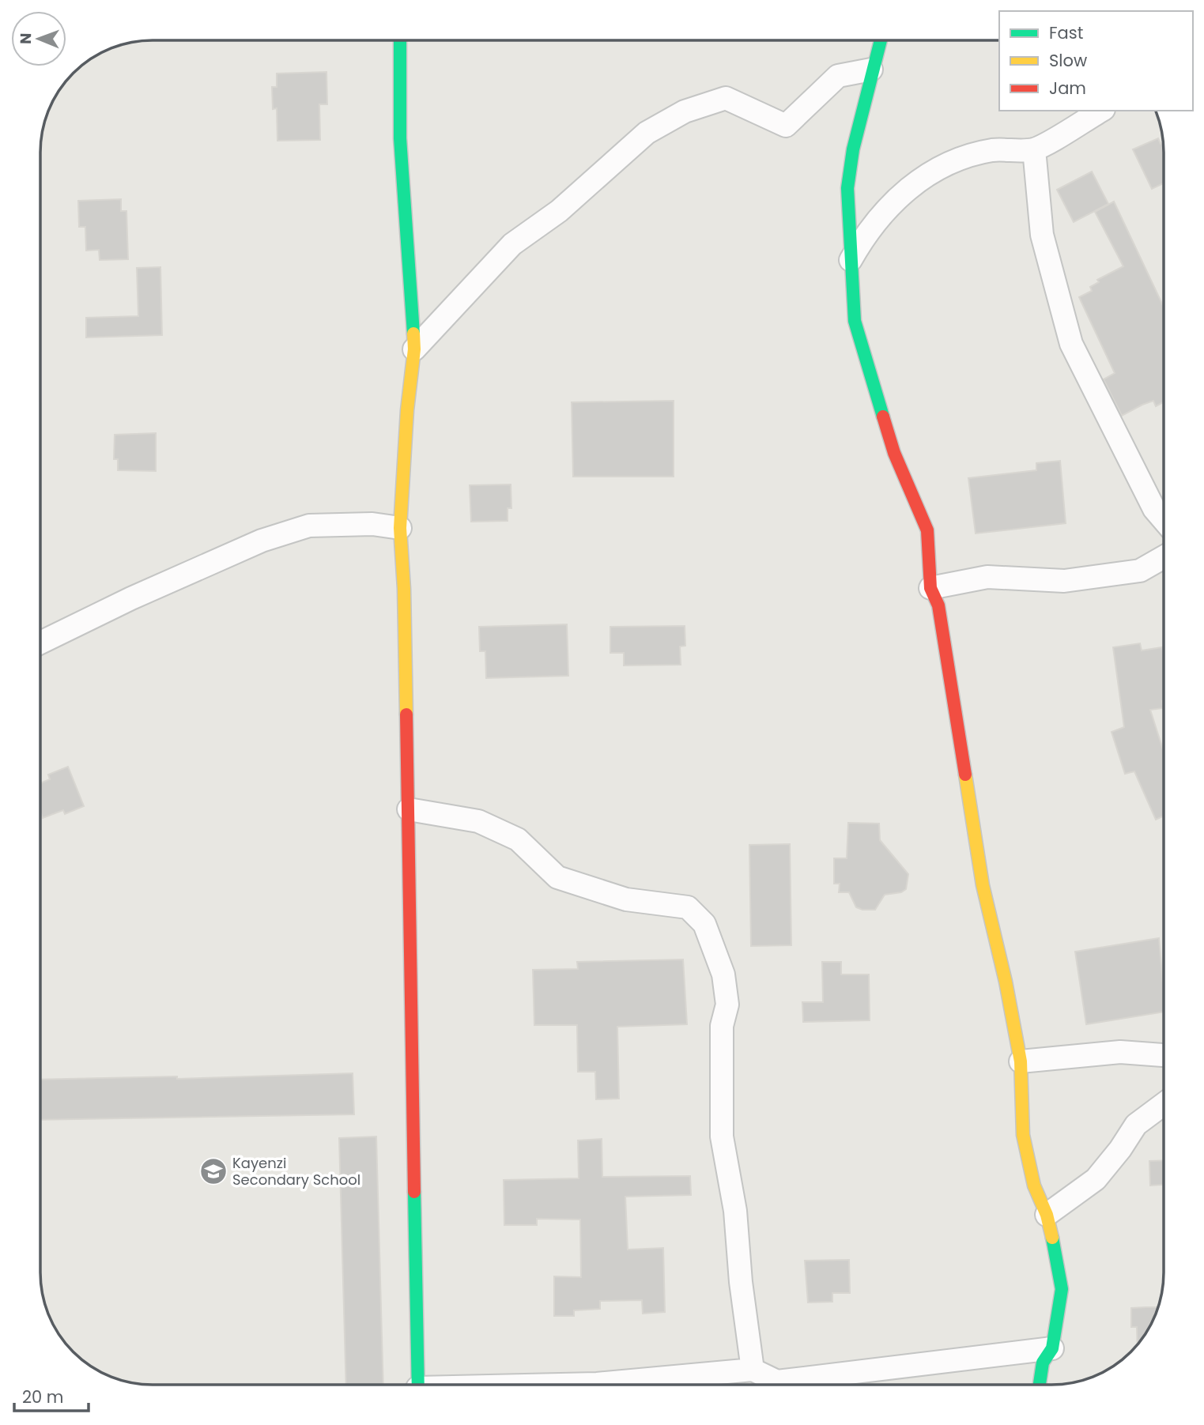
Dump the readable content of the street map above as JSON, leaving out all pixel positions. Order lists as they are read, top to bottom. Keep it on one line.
{"places":{"school or university":["Kayenzi Secondary School"]},"legend":["Fast","Slow","Jam"],"scale_bar":"20 m","north":"left"}
